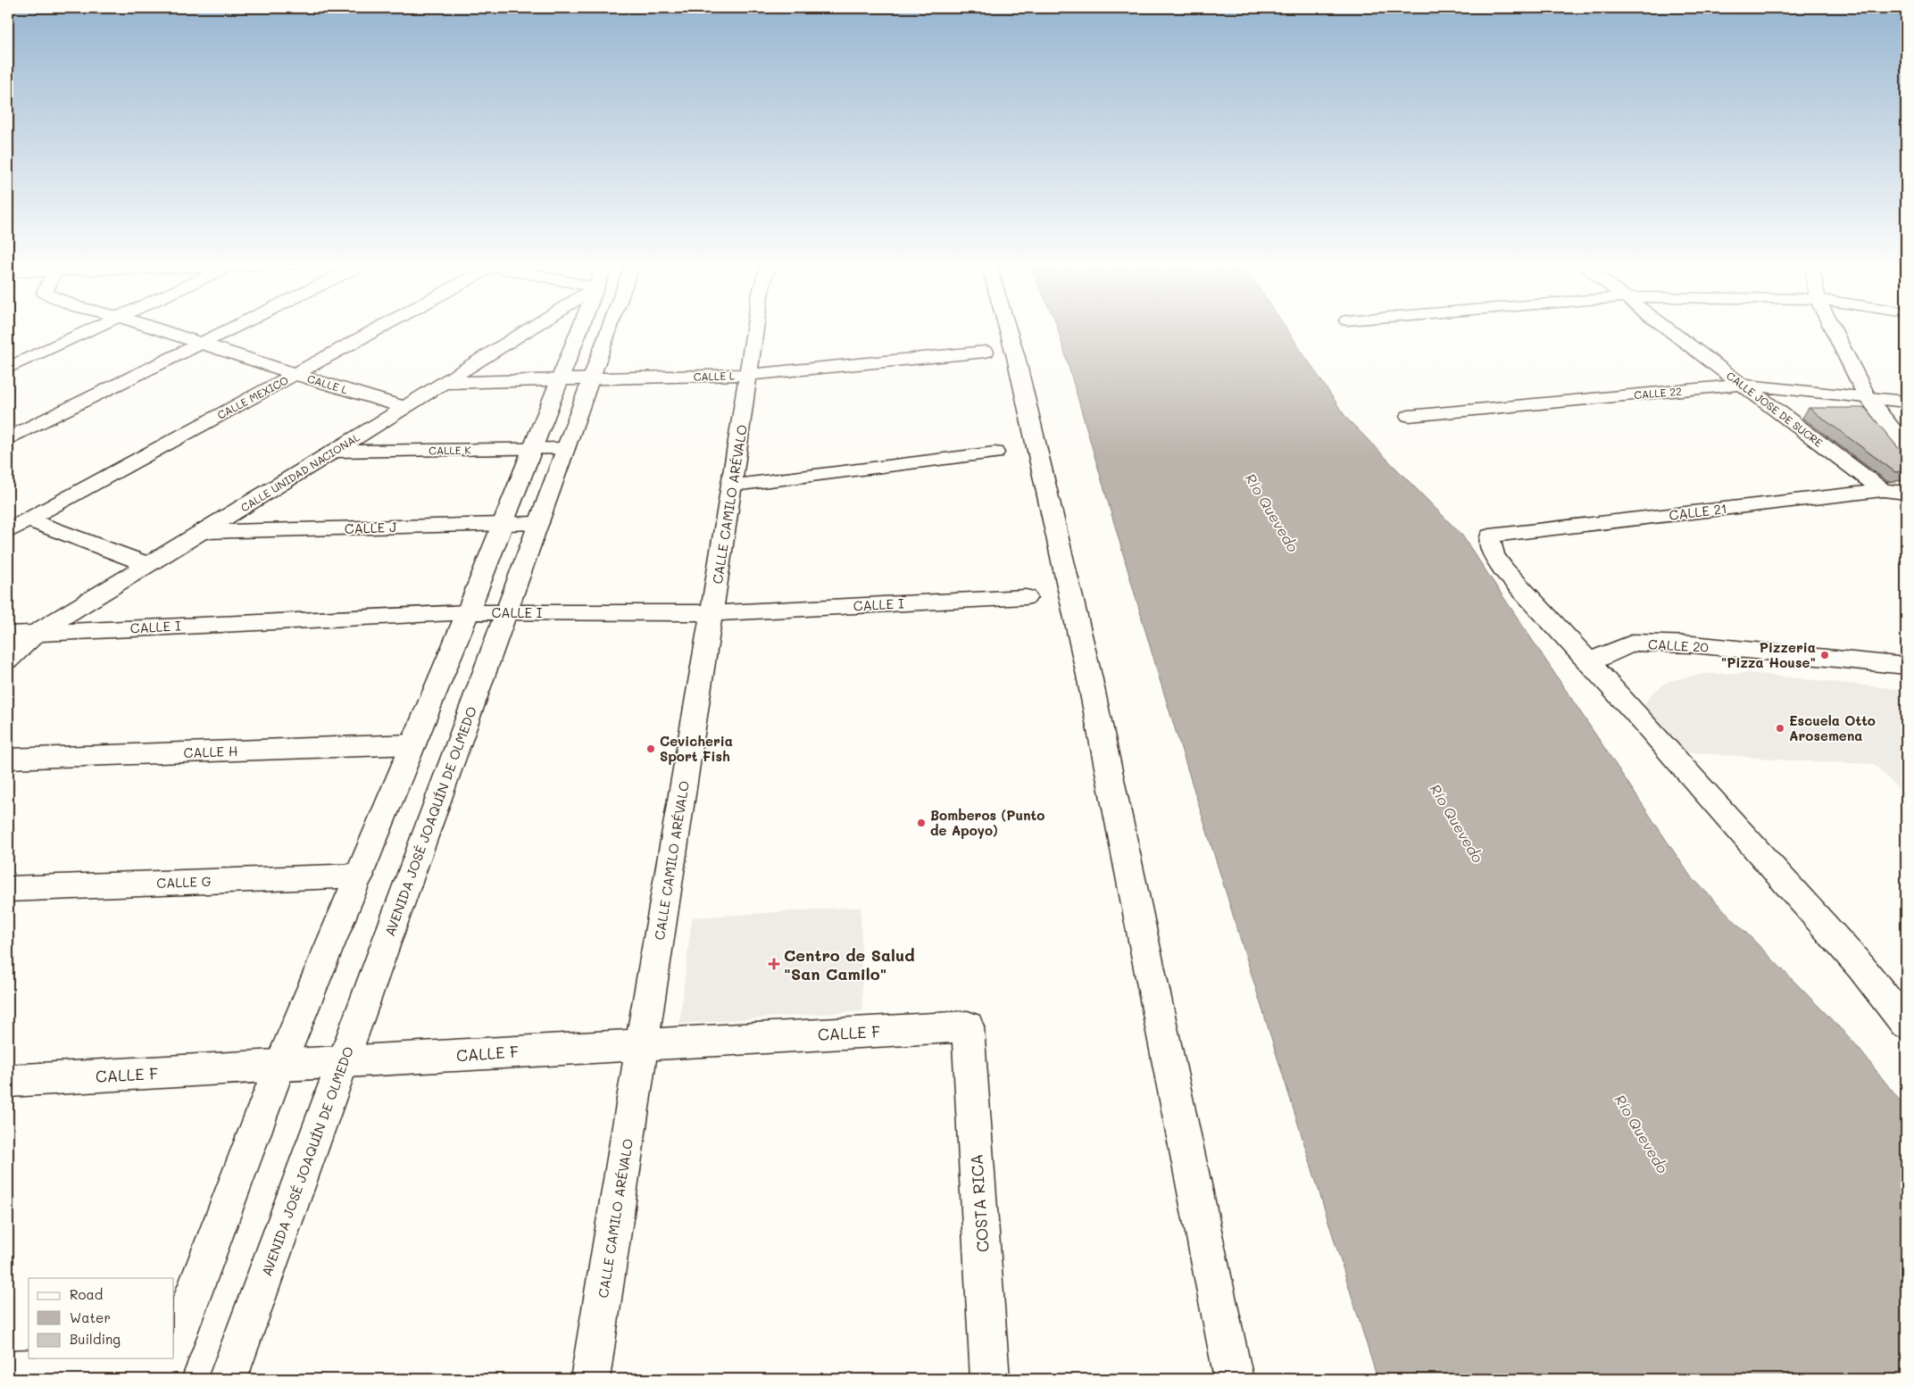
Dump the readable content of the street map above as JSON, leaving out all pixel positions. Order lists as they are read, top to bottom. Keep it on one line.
{"streets":{"street":["CALLE L","CALLE 22","CALLE MEXICO","CALLE JOSE DE SUCRE","CALLE K","CALLE UNIDAD NACIONAL","CALLE CAMILO ARÉVALO","CALLE 21","CALLE J","CALLE I","CALLE 20","CALLE H","AVENIDA JOSÉ JOAQUÍN DE OLMEDO","CALLE G","CALLE F","COSTA RICA"]},"crossings":[["CALLE L","CALLE MEXICO"],["CALLE L","CALLE UNIDAD NACIONAL"],["CALLE L","CALLE CAMILO ARÉVALO"],["CALLE L","AVENIDA JOSÉ JOAQUÍN DE OLMEDO"],["CALLE 22","CALLE JOSE DE SUCRE"],["CALLE JOSE DE SUCRE","CALLE 21"],["CALLE K","CALLE UNIDAD NACIONAL"],["CALLE K","AVENIDA JOSÉ JOAQUÍN DE OLMEDO"],["CALLE UNIDAD NACIONAL","CALLE J"],["CALLE UNIDAD NACIONAL","CALLE I"],["CALLE CAMILO ARÉVALO","CALLE I"],["CALLE CAMILO ARÉVALO","CALLE F"],["CALLE 21","CALLE 20"],["CALLE J","AVENIDA JOSÉ JOAQUÍN DE OLMEDO"],["CALLE I","AVENIDA JOSÉ JOAQUÍN DE OLMEDO"],["AVENIDA JOSÉ JOAQUÍN DE OLMEDO","CALLE F"],["CALLE F","COSTA RICA"]],"water":["Río Quevedo"],"places":{"other":["Pizzeria \"Pizza House\"","Escuela Otto Arosemena","Cevicheria Sport Fish","Bomberos (Punto de Apoyo)"],"health":["Centro de Salud \"San Camilo\""]},"legend":["Road","Water","Building"]}
